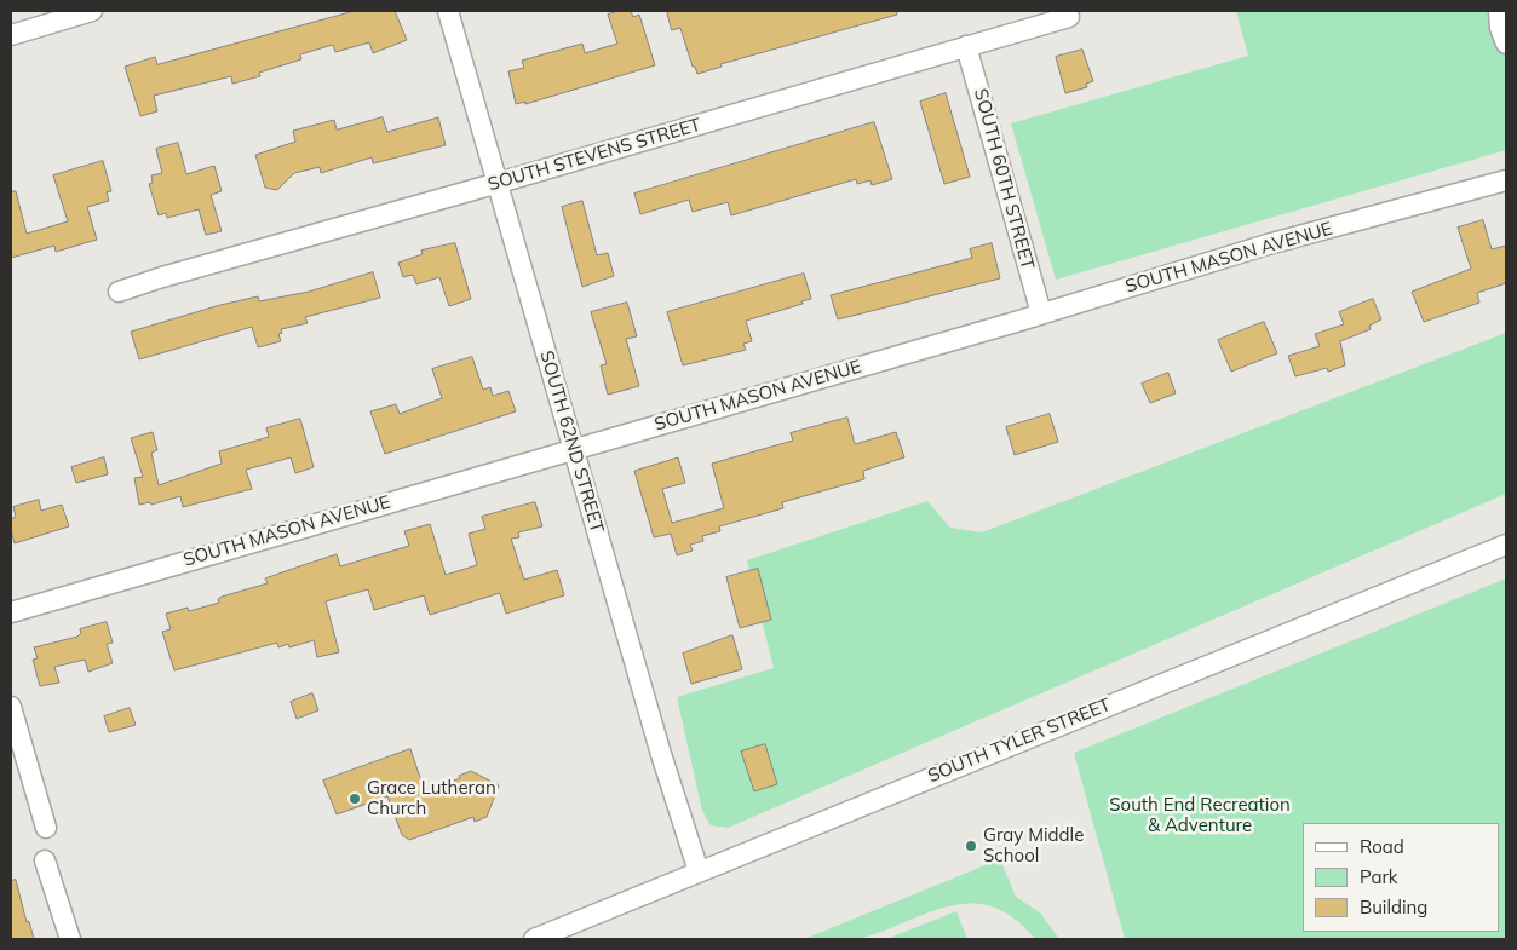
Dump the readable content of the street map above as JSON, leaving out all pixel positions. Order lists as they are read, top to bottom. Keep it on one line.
{"streets":{"street":["SOUTH STEVENS STREET","SOUTH 60TH STREET","SOUTH MASON AVENUE","SOUTH 62ND STREET","SOUTH TYLER STREET"]},"crossings":[["SOUTH STEVENS STREET","SOUTH 60TH STREET"],["SOUTH STEVENS STREET","SOUTH 62ND STREET"],["SOUTH 60TH STREET","SOUTH MASON AVENUE"],["SOUTH MASON AVENUE","SOUTH 62ND STREET"],["SOUTH 62ND STREET","SOUTH TYLER STREET"]],"parks":["South End Recreation & Adventure"],"places":["Grace Lutheran Church","Gray Middle School"],"legend":["Road","Park","Building"]}
